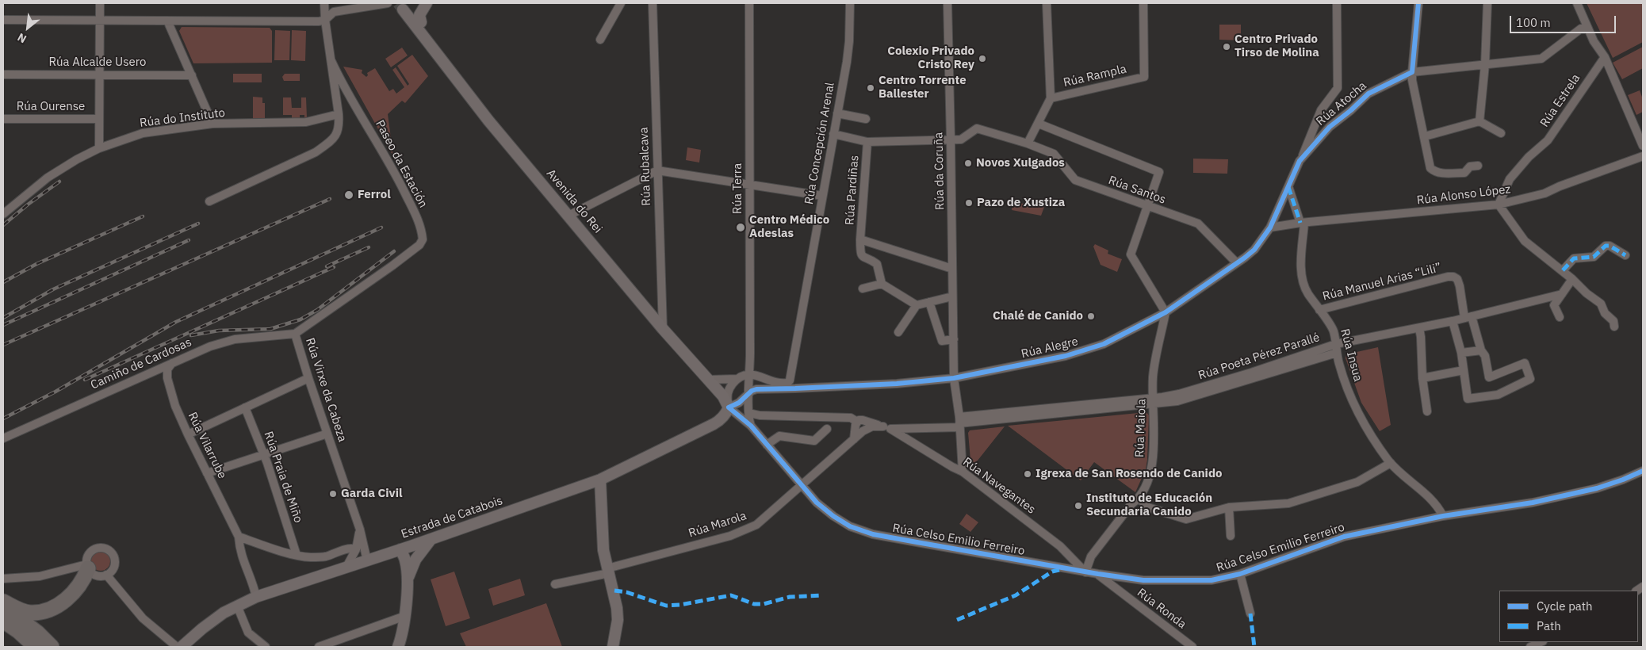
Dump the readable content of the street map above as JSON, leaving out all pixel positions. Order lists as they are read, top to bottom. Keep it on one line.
{"streets":{"main road":["Avenida do Rei","Estrada de Catabois"],"street":["Rúa Alcalde Usero","Rúa Rampla","Rúa Estrela","Rúa Atocha","Rúa Ourense","Rúa do Instituto","Rúa Concepción Arenal","Paseo da Estación","Rúa Rubalcava","Rúa da Coruña","Rúa Terra","Rúa Pardiñas","Rúa Santos","Rúa Alonso López","Rúa Manuel Arias “Lili”","Rúa Alegre","Rúa Insua","Rúa Poeta Pérez Parallé","Camiño de Cardosas","Rúa Virxe da Cabeza","Rúa Maiola","Rúa Vilarrube","Rúa Praia de Miño","Rúa Navegantes","Rúa Marola","Rúa Celso Emilio Ferreiro","Rúa Ronda"]},"crossings":[["Rúa Estrela","Rúa Alonso López"],["Rúa Atocha","Rúa Alonso López"],["Rúa Atocha","Rúa Alegre"],["Paseo da Estación","Rúa Virxe da Cabeza"],["Rúa Rubalcava","Avenida do Rei"],["Rúa da Coruña","Rúa Pardiñas"],["Rúa da Coruña","Rúa Santos"],["Rúa da Coruña","Rúa Alegre"],["Rúa da Coruña","Rúa Poeta Pérez Parallé"],["Rúa da Coruña","Rúa Navegantes"],["Rúa Terra","Rúa Alegre"],["Rúa Santos","Rúa Alegre"],["Rúa Alonso López","Rúa Alegre"],["Rúa Alonso López","Rúa Insua"],["Avenida do Rei","Estrada de Catabois"],["Avenida do Rei","Rúa Celso Emilio Ferreiro"],["Rúa Manuel Arias “Lili”","Rúa Insua"],["Rúa Manuel Arias “Lili”","Rúa Poeta Pérez Parallé"],["Rúa Alegre","Rúa Maiola"],["Rúa Insua","Rúa Poeta Pérez Parallé"],["Rúa Insua","Rúa Celso Emilio Ferreiro"],["Rúa Poeta Pérez Parallé","Rúa Maiola"],["Rúa Poeta Pérez Parallé","Rúa Navegantes"],["Camiño de Cardosas","Rúa Virxe da Cabeza"],["Camiño de Cardosas","Rúa Vilarrube"],["Rúa Virxe da Cabeza","Estrada de Catabois"],["Rúa Maiola","Rúa Navegantes"],["Rúa Maiola","Rúa Celso Emilio Ferreiro"],["Rúa Vilarrube","Estrada de Catabois"],["Rúa Navegantes","Rúa Marola"],["Rúa Navegantes","Rúa Celso Emilio Ferreiro"],["Estrada de Catabois","Rúa Celso Emilio Ferreiro"],["Rúa Marola","Rúa Celso Emilio Ferreiro"],["Rúa Celso Emilio Ferreiro","Rúa Ronda"]],"places":["Centro Privado Tirso de Molina","Colexio Privado Cristo Rey","Centro Torrente Ballester","Novos Xulgados","Ferrol","Pazo de Xustiza","Centro Médico Adeslas","Chalé de Canido","Igrexa de San Rosendo de Canido","Garda Civil","Instituto de Educación Secundaria Canido"],"legend":["Cycle path","Path"],"scale_bar":"100 m","north":"bottom left"}
